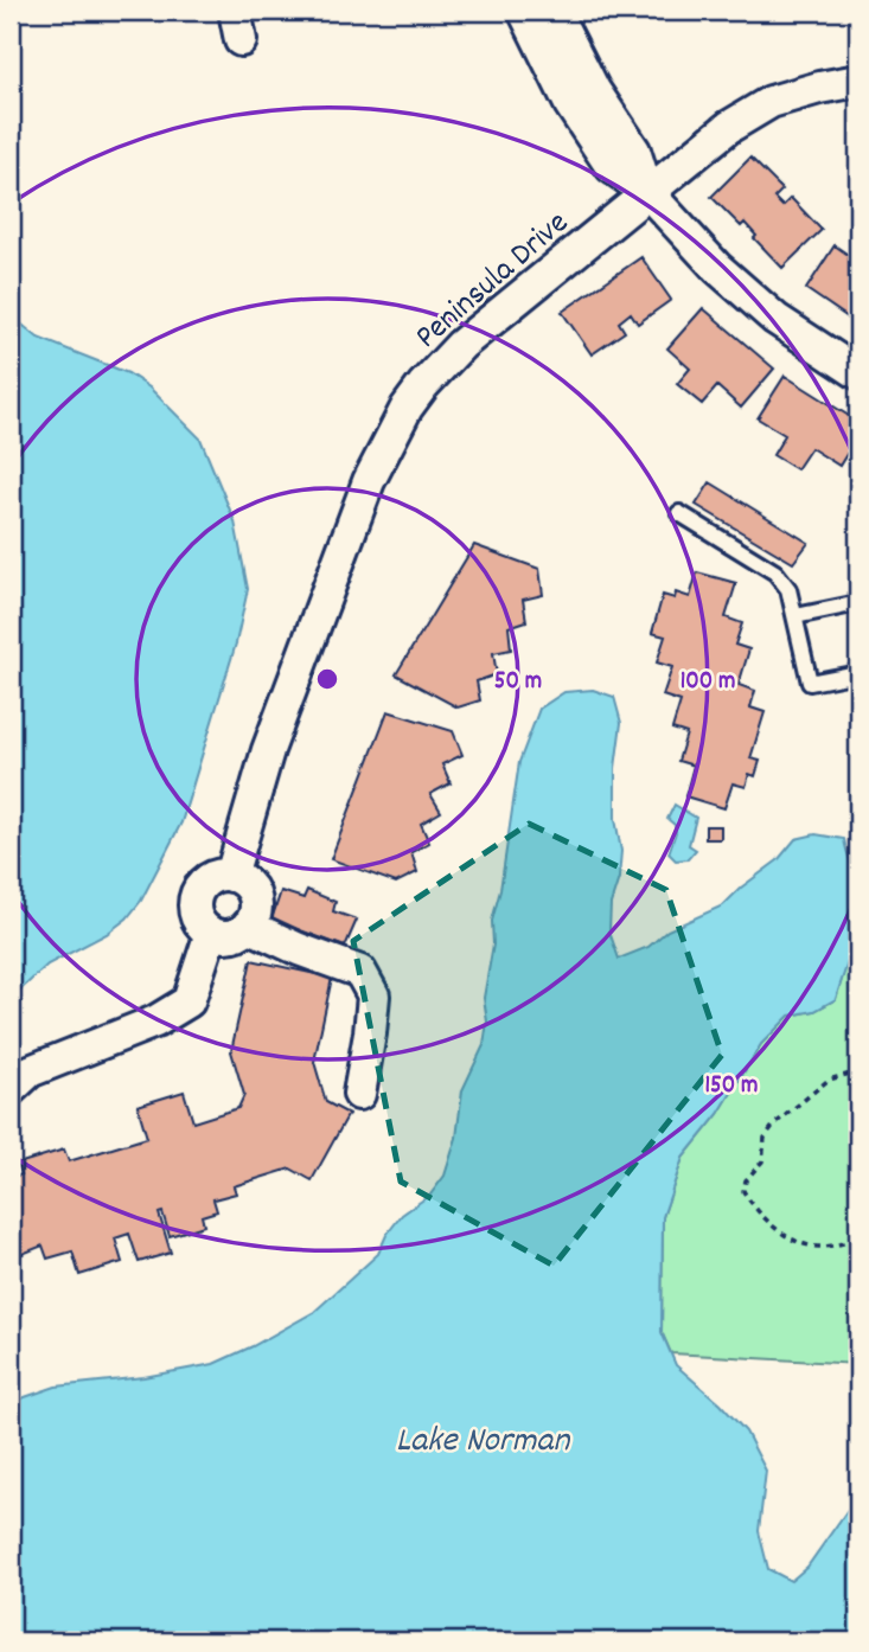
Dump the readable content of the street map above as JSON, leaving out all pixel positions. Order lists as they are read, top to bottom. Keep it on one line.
{"streets":{"street":["Peninsula Drive"]},"water":["Lake Norman"],"rings":["50 m","100 m","150 m"]}
